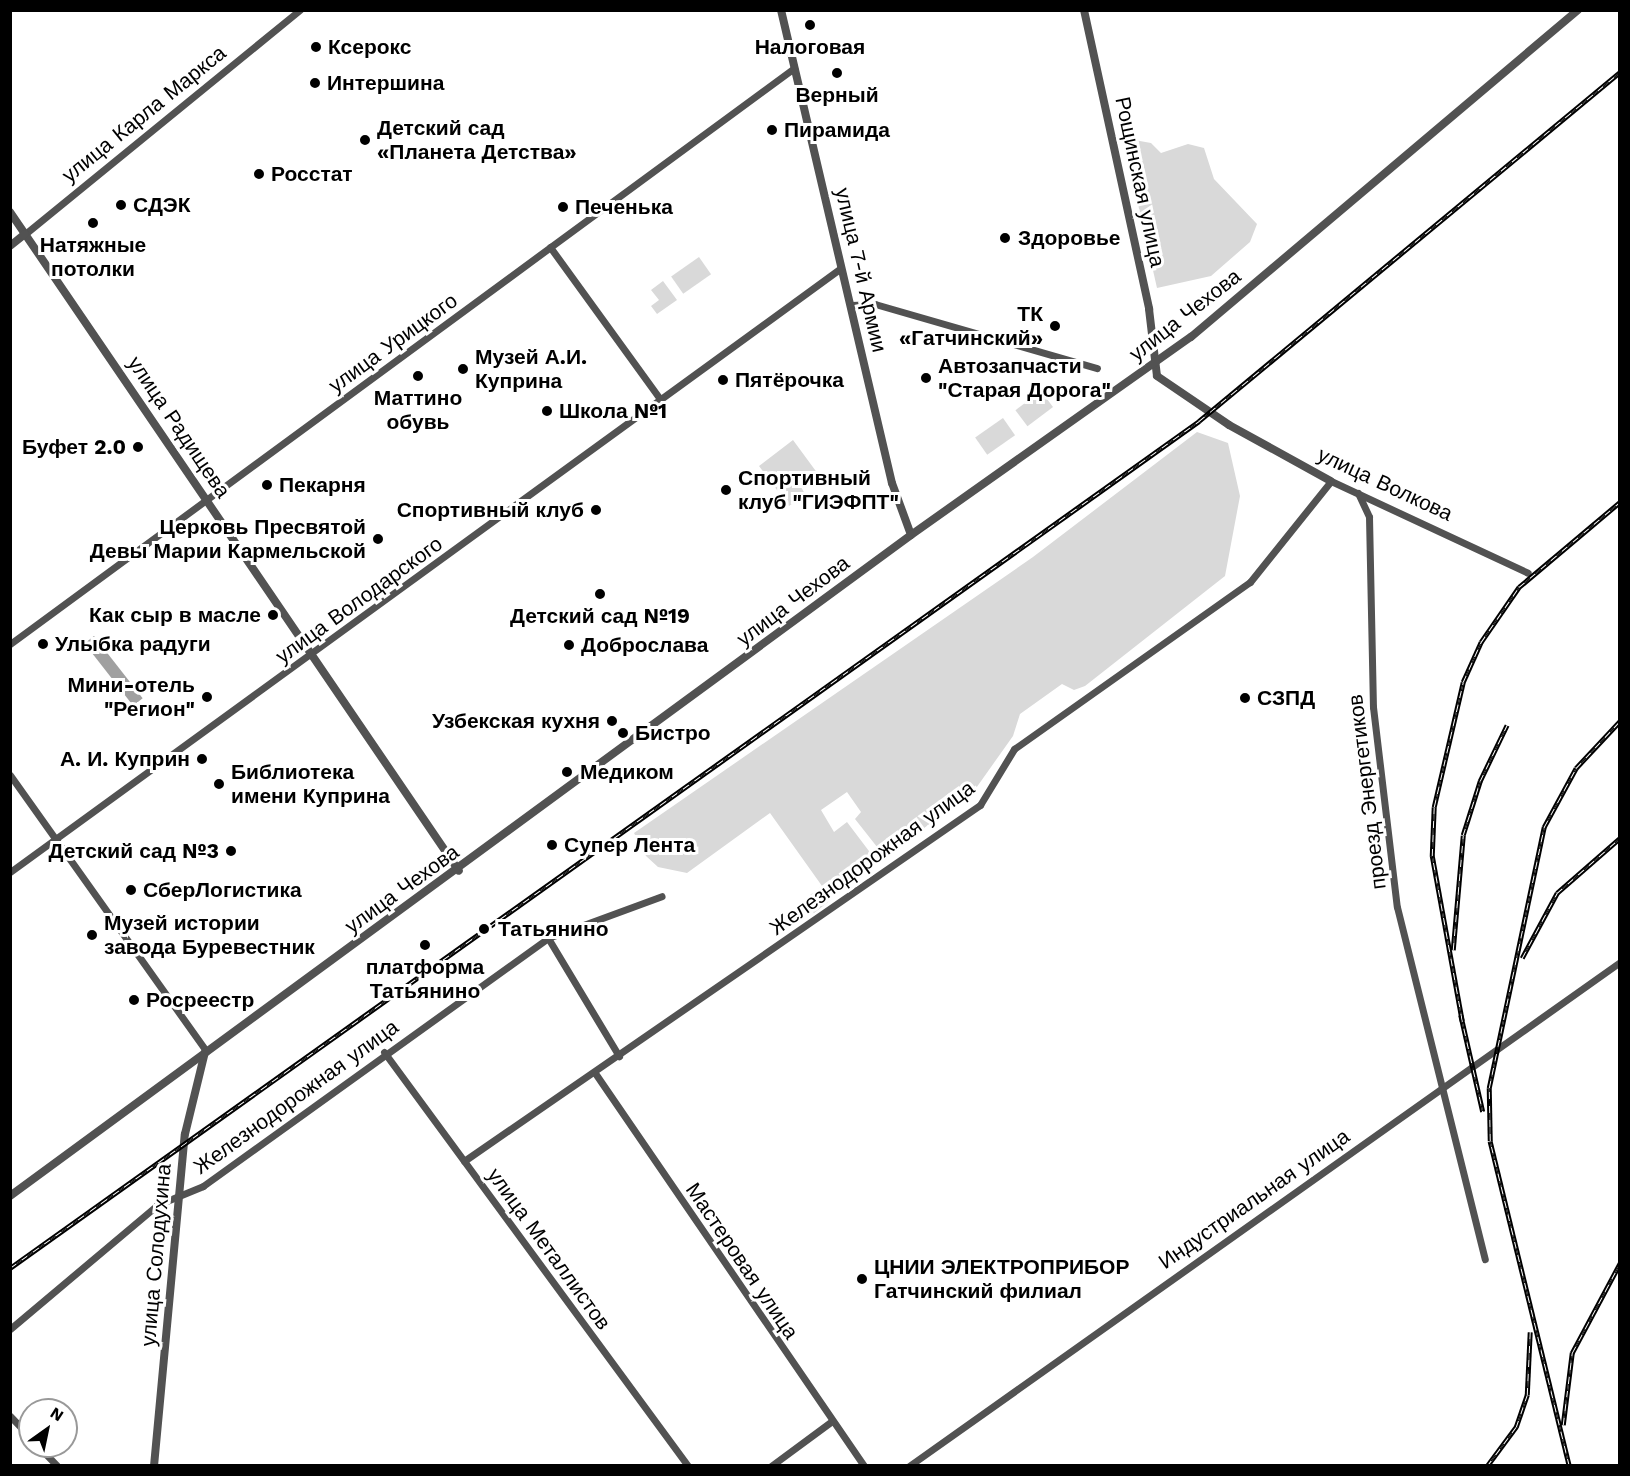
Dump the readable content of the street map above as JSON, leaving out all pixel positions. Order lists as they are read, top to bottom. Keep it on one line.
{"streets":{"street":["улица Карла Маркса","Рощинская улица","улица 7-й Армии","улица Чехова","улица Урицкого","улица Радищева","улица Волкова","улица Володарского","проезд Энергетиков","Железнодорожная улица","Индустриальная улица","улица Металлистов","улица Солодухина","Мастеровая улица"]},"crossings":[["улица Карла Маркса","улица Радищева"],["Рощинская улица","улица Чехова"],["Рощинская улица","улица Волкова"],["улица 7-й Армии","улица Чехова"],["улица 7-й Армии","улица Урицкого"],["улица 7-й Армии","улица Володарского"],["улица Чехова","улица Радищева"],["улица Чехова","улица Солодухина"],["улица Урицкого","улица Радищева"],["улица Радищева","улица Володарского"],["улица Волкова","проезд Энергетиков"],["улица Волкова","Железнодорожная улица"],["проезд Энергетиков","Индустриальная улица"],["Железнодорожная улица","улица Металлистов"],["Железнодорожная улица","улица Солодухина"],["Железнодорожная улица","Мастеровая улица"]],"places":["Налоговая","Ксерокс","Верный","Интершина","Пирамида","Детский сад «Планета Детства»","Росстат","СДЭК","Печенька","Натяжные потолки","Здоровье","ТК «Гатчинский»","Музей А.И. Куприна","Маттино обувь","Автозапчасти \"Старая Дорога\"","Пятёрочка","Школа №1","Буфет 2.0","Пекарня","Спортивный клуб \"ГИЭФПТ\"","Спортивный клуб","Церковь Пресвятой Девы Марии Кармельской","Детский сад №19","Как сыр в масле","Улыбка радуги","Доброслава","Мини-отель \"Регион\"","СЗПД","Узбекская кухня","Бистро","А. И. Куприн","Медиком","Библиотека имени Куприна","Супер Лента","Детский сад №3","СберЛогистика","Татьянино","Музей истории завода Буревестник","платформа Татьянино","Росреестр","ЦНИИ ЭЛЕКТРОПРИБОР Гатчинский филиал"],"north":"top right"}
